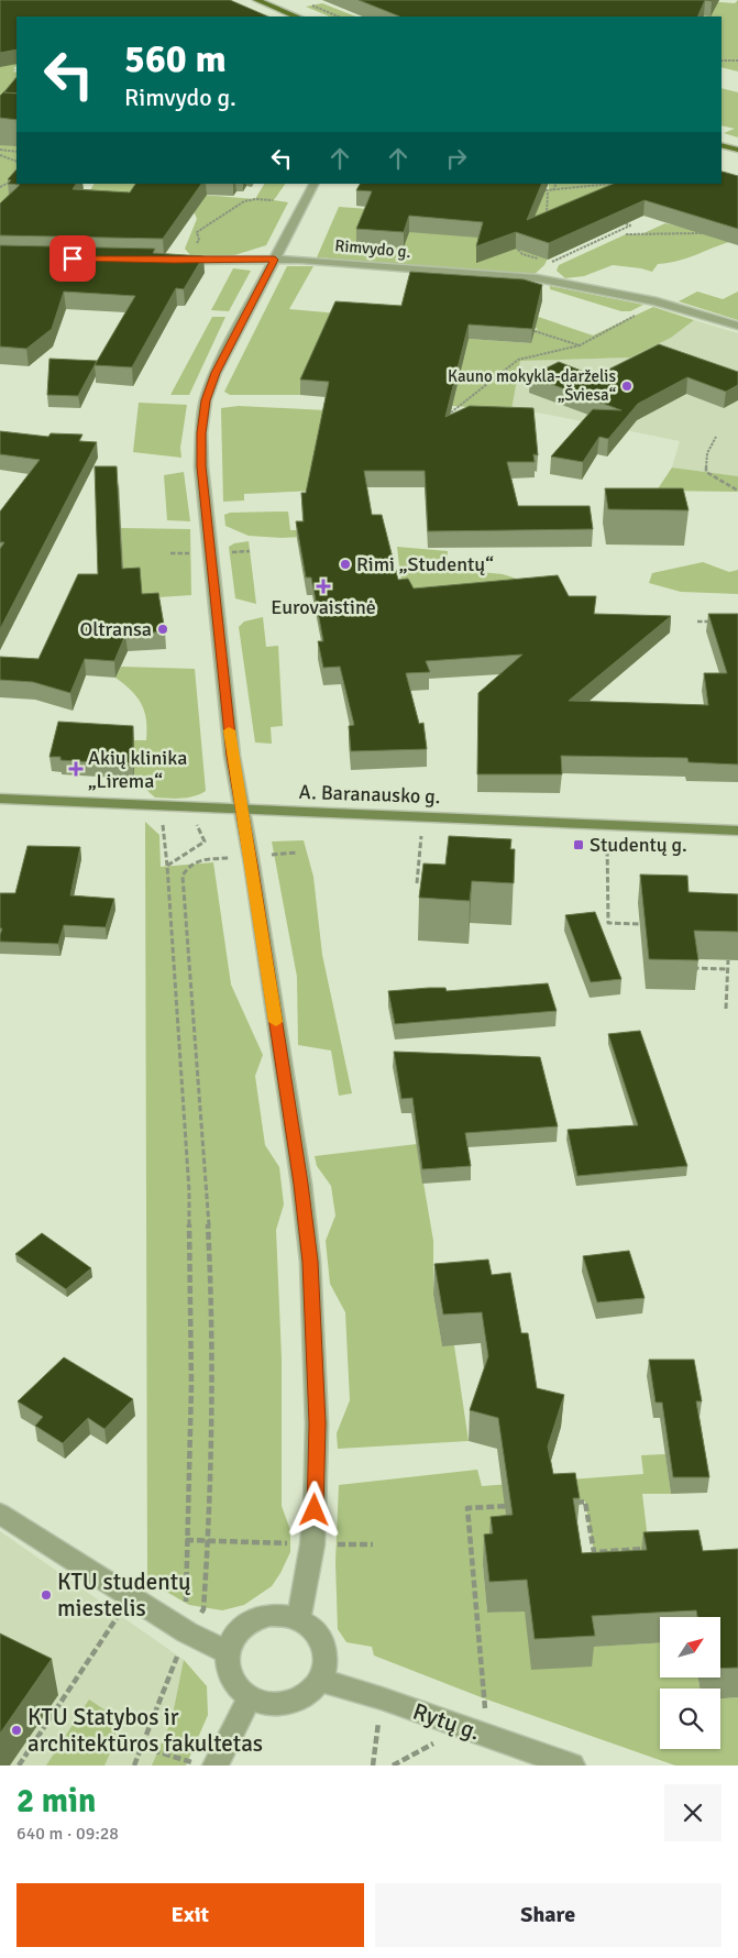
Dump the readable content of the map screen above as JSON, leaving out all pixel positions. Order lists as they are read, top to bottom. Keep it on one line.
{"streets":{"street":["Rimvydo g.","A. Baranausko g.","Rytų g."]},"places":{"other":["Kauno mokykla-darželis „Šviesa“","Rimi „Studentų“","Oltransa","KTU studentų miestelis","KTU Statybos ir architektūros fakultetas"],"health":["Eurovaistinė","Akių klinika „Lirema“"],"transit":["Studentų g."]},"north":"top right","page":{"turn":["560 m","Rimvydo g."],"heading":["2 min","640 m · 09:28"],"buttons":["Exit","Share"]}}
